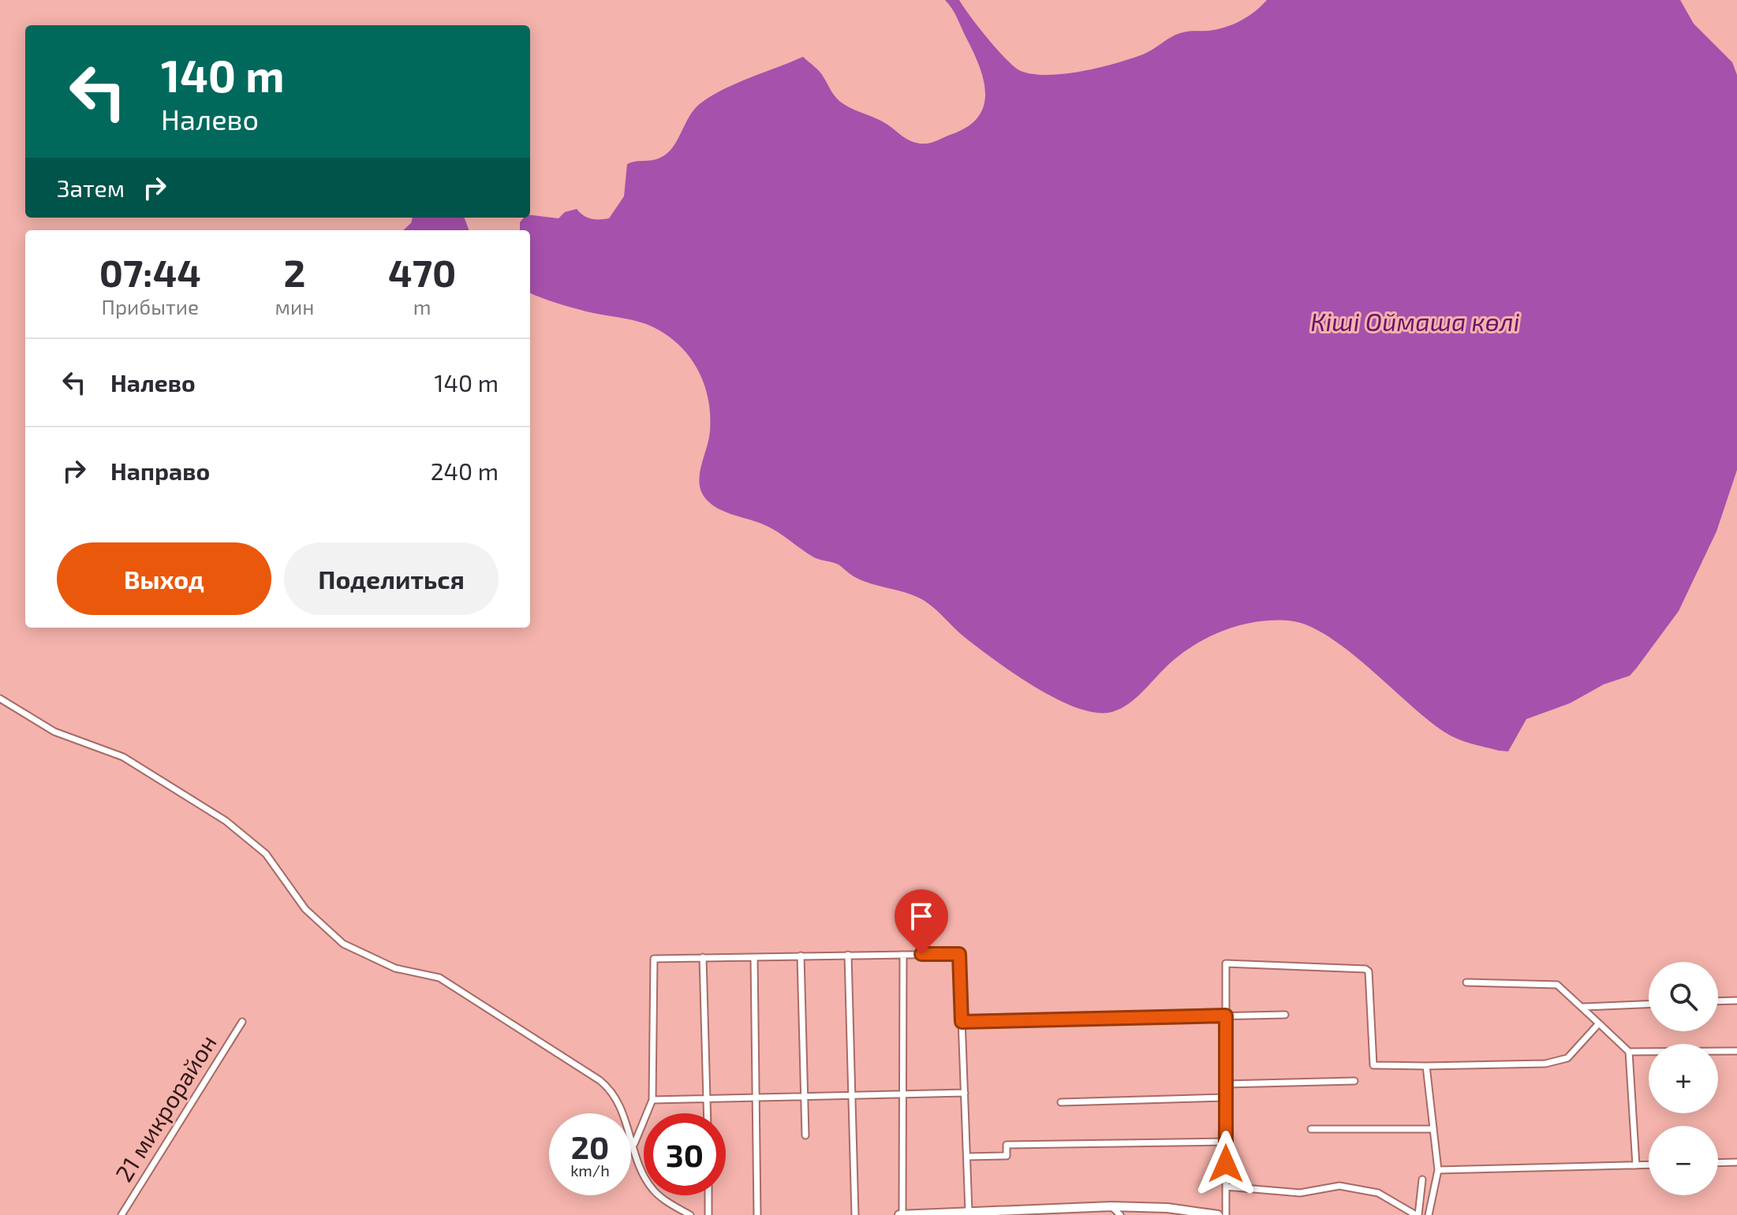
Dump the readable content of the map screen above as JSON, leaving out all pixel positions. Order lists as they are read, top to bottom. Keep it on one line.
{"streets":{"street":["21 микрорайон"]},"water":["Кіші Оймаша көлi"],"page":{"turn":["140 m","Налево"],"then":"Затем","eta":["07:44","Прибытие","2","мин","470","m"],"list":[{"name":"Налево","value":"140 m"},{"name":"Направо","value":"240 m"}],"buttons":["Выход","Поделиться"],"map_buttons":["+","−"],"speed":"20 km/h","limit":"30"}}
